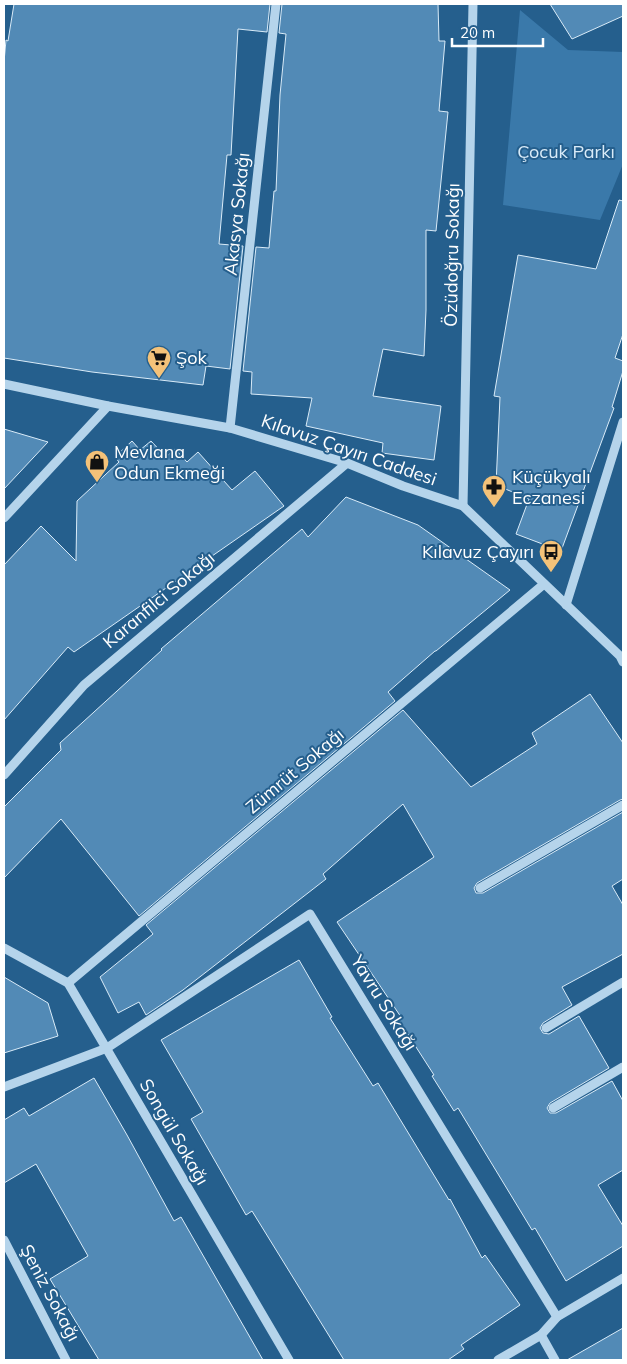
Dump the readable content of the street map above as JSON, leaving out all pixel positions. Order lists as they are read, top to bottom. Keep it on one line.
{"streets":{"street":["Akasya Sokağı","Özüdoğru Sokağı","Kılavuz Çayırı Caddesi","Karanfilci Sokağı","Zümrüt Sokağı","Yavru Sokağı","Songül Sokağı","Şeniz Sokağı"]},"crossings":[["Akasya Sokağı","Kılavuz Çayırı Caddesi"],["Özüdoğru Sokağı","Kılavuz Çayırı Caddesi"],["Kılavuz Çayırı Caddesi","Karanfilci Sokağı"],["Kılavuz Çayırı Caddesi","Zümrüt Sokağı"],["Zümrüt Sokağı","Songül Sokağı"],["Yavru Sokağı","Songül Sokağı"]],"parks":["Çocuk Parkı"],"places":{"supermarket":["Şok"],"shop":["Mevlana Odun Ekmeği"],"pharmacy":["Küçükyalı Eczanesi"],"bus stop":["Kılavuz Çayırı"]},"scale_bar":"20 m"}
